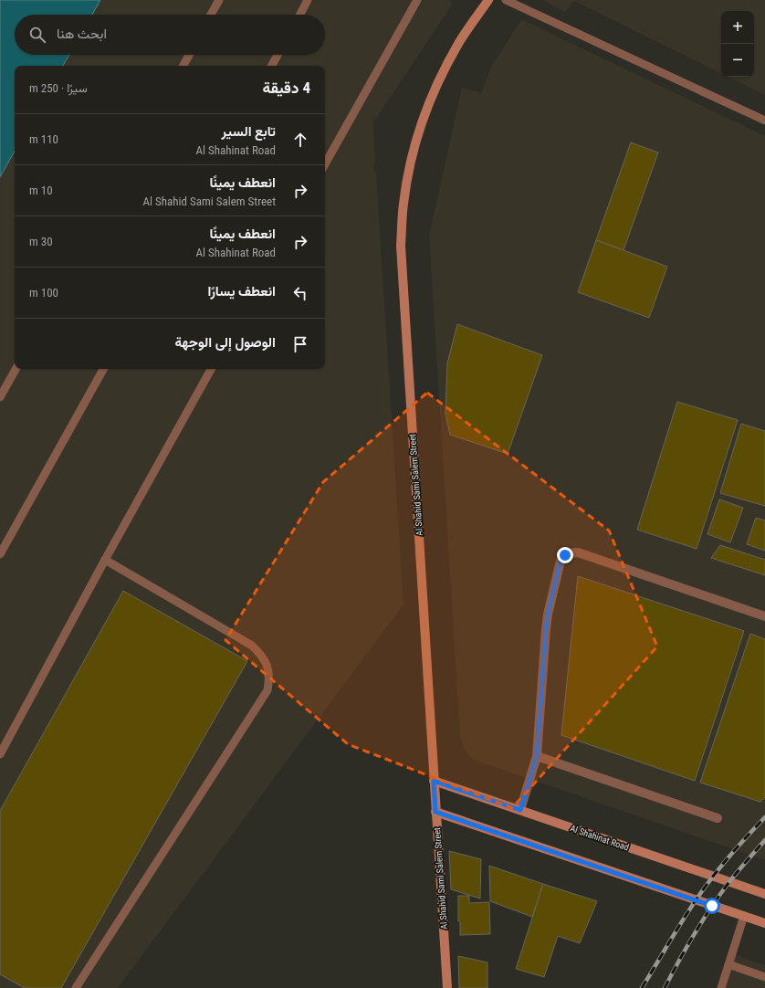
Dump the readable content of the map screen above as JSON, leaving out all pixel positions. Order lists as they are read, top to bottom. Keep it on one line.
{"streets":{"main road":["Al Shahid Sami Salem Street","Al Shahinat Road"]},"crossings":[["Al Shahid Sami Salem Street","Al Shahinat Road"]],"page":{"map_buttons":["+","−"],"search":"ابحث هنا","heading":["4 دقيقة","سيرًا · 250 m"],"list":[["تابع السير","Al Shahinat Road","110 m"],["انعطف يمينًا","Al Shahid Sami Salem Street","10 m"],["انعطف يمينًا","Al Shahinat Road","30 m"],["انعطف يسارًا","100 m"],"الوصول إلى الوجهة"]}}
